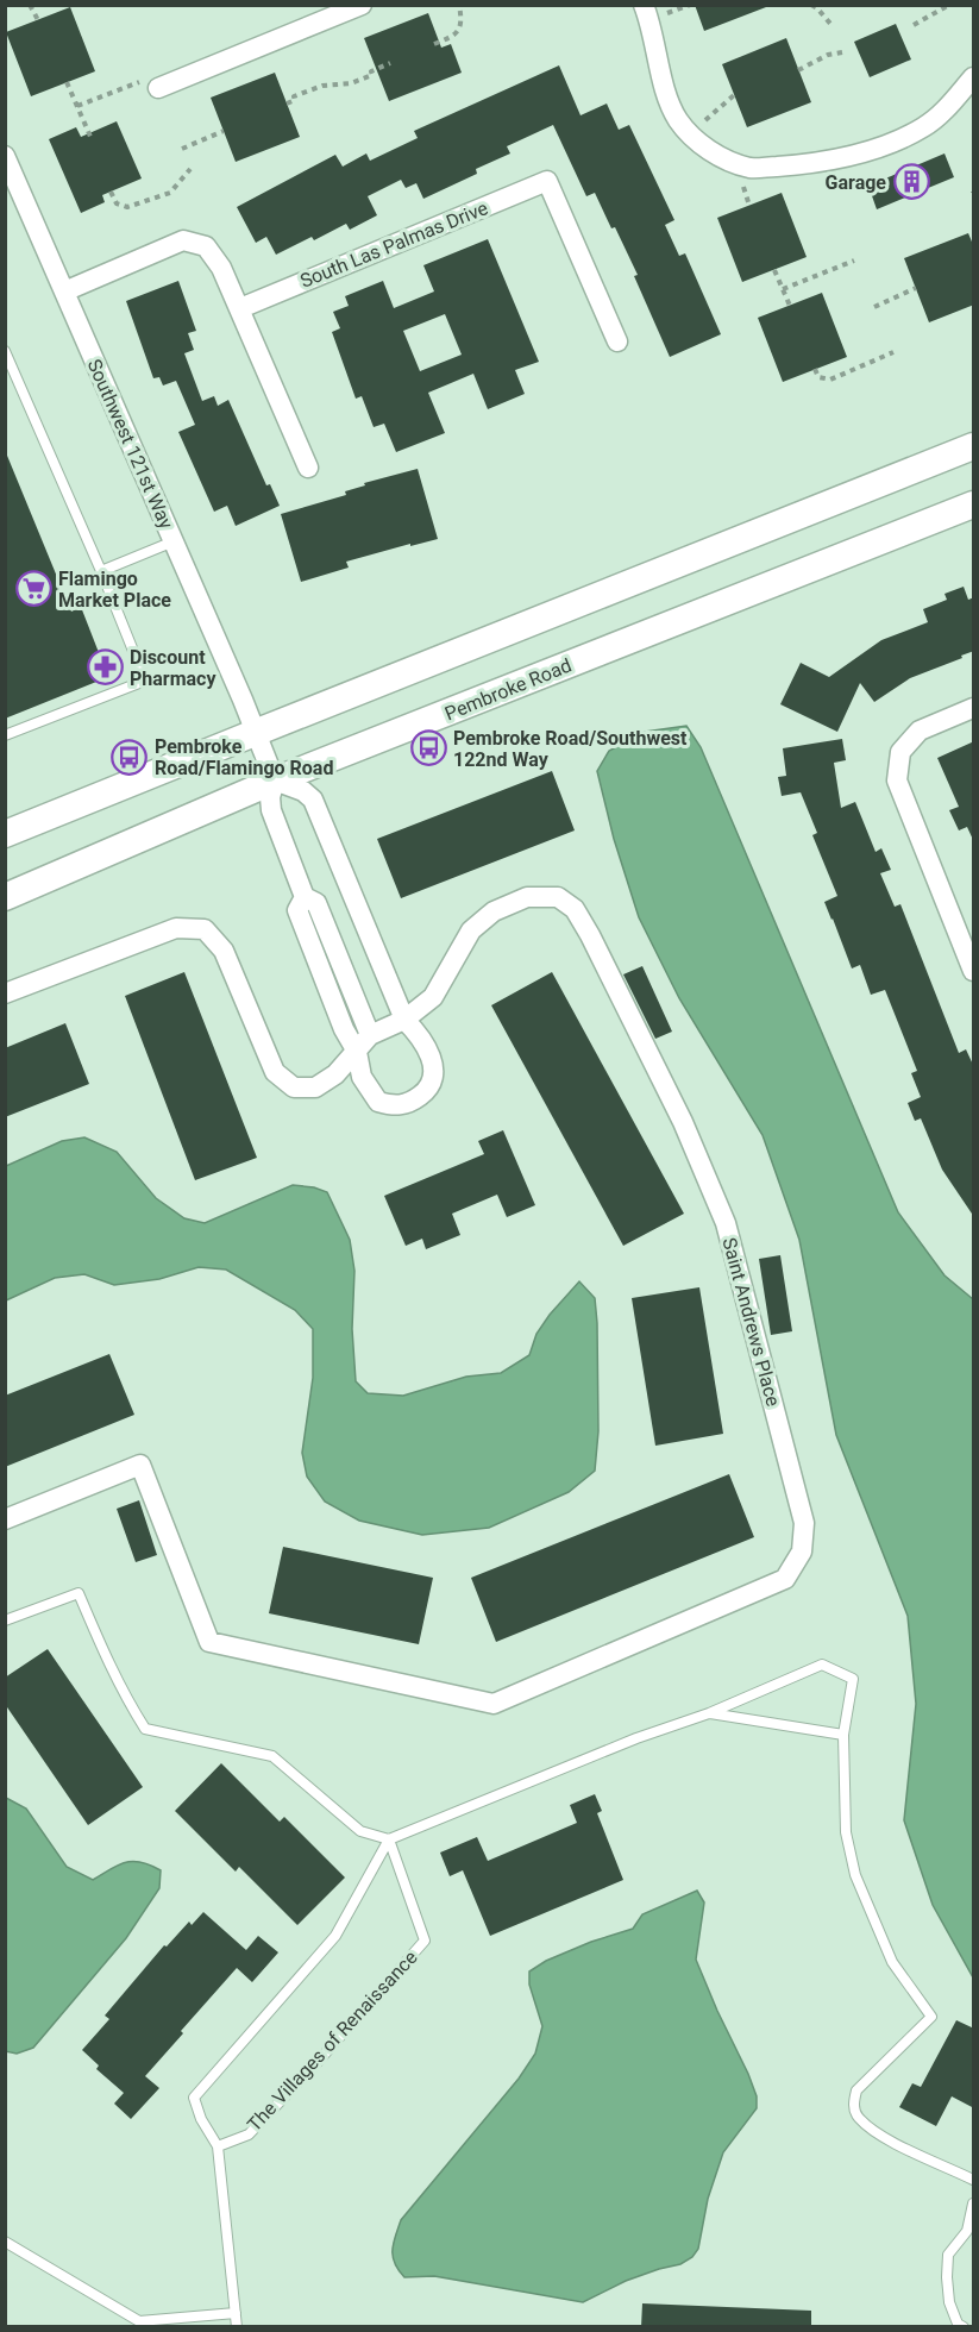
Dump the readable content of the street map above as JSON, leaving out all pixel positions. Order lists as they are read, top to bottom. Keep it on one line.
{"streets":{"main road":["Pembroke Road"],"street":["South Las Palmas Drive","Southwest 121st Way","Saint Andrews Place"],"lane":["The Villages of Renaissance"]},"crossings":[["Southwest 121st Way","Pembroke Road"]],"places":{"building":["Garage"],"supermarket":["Flamingo Market Place"],"pharmacy":["Discount Pharmacy"],"bus stop":["Pembroke Road/Southwest 122nd Way","Pembroke Road/Flamingo Road"]}}
